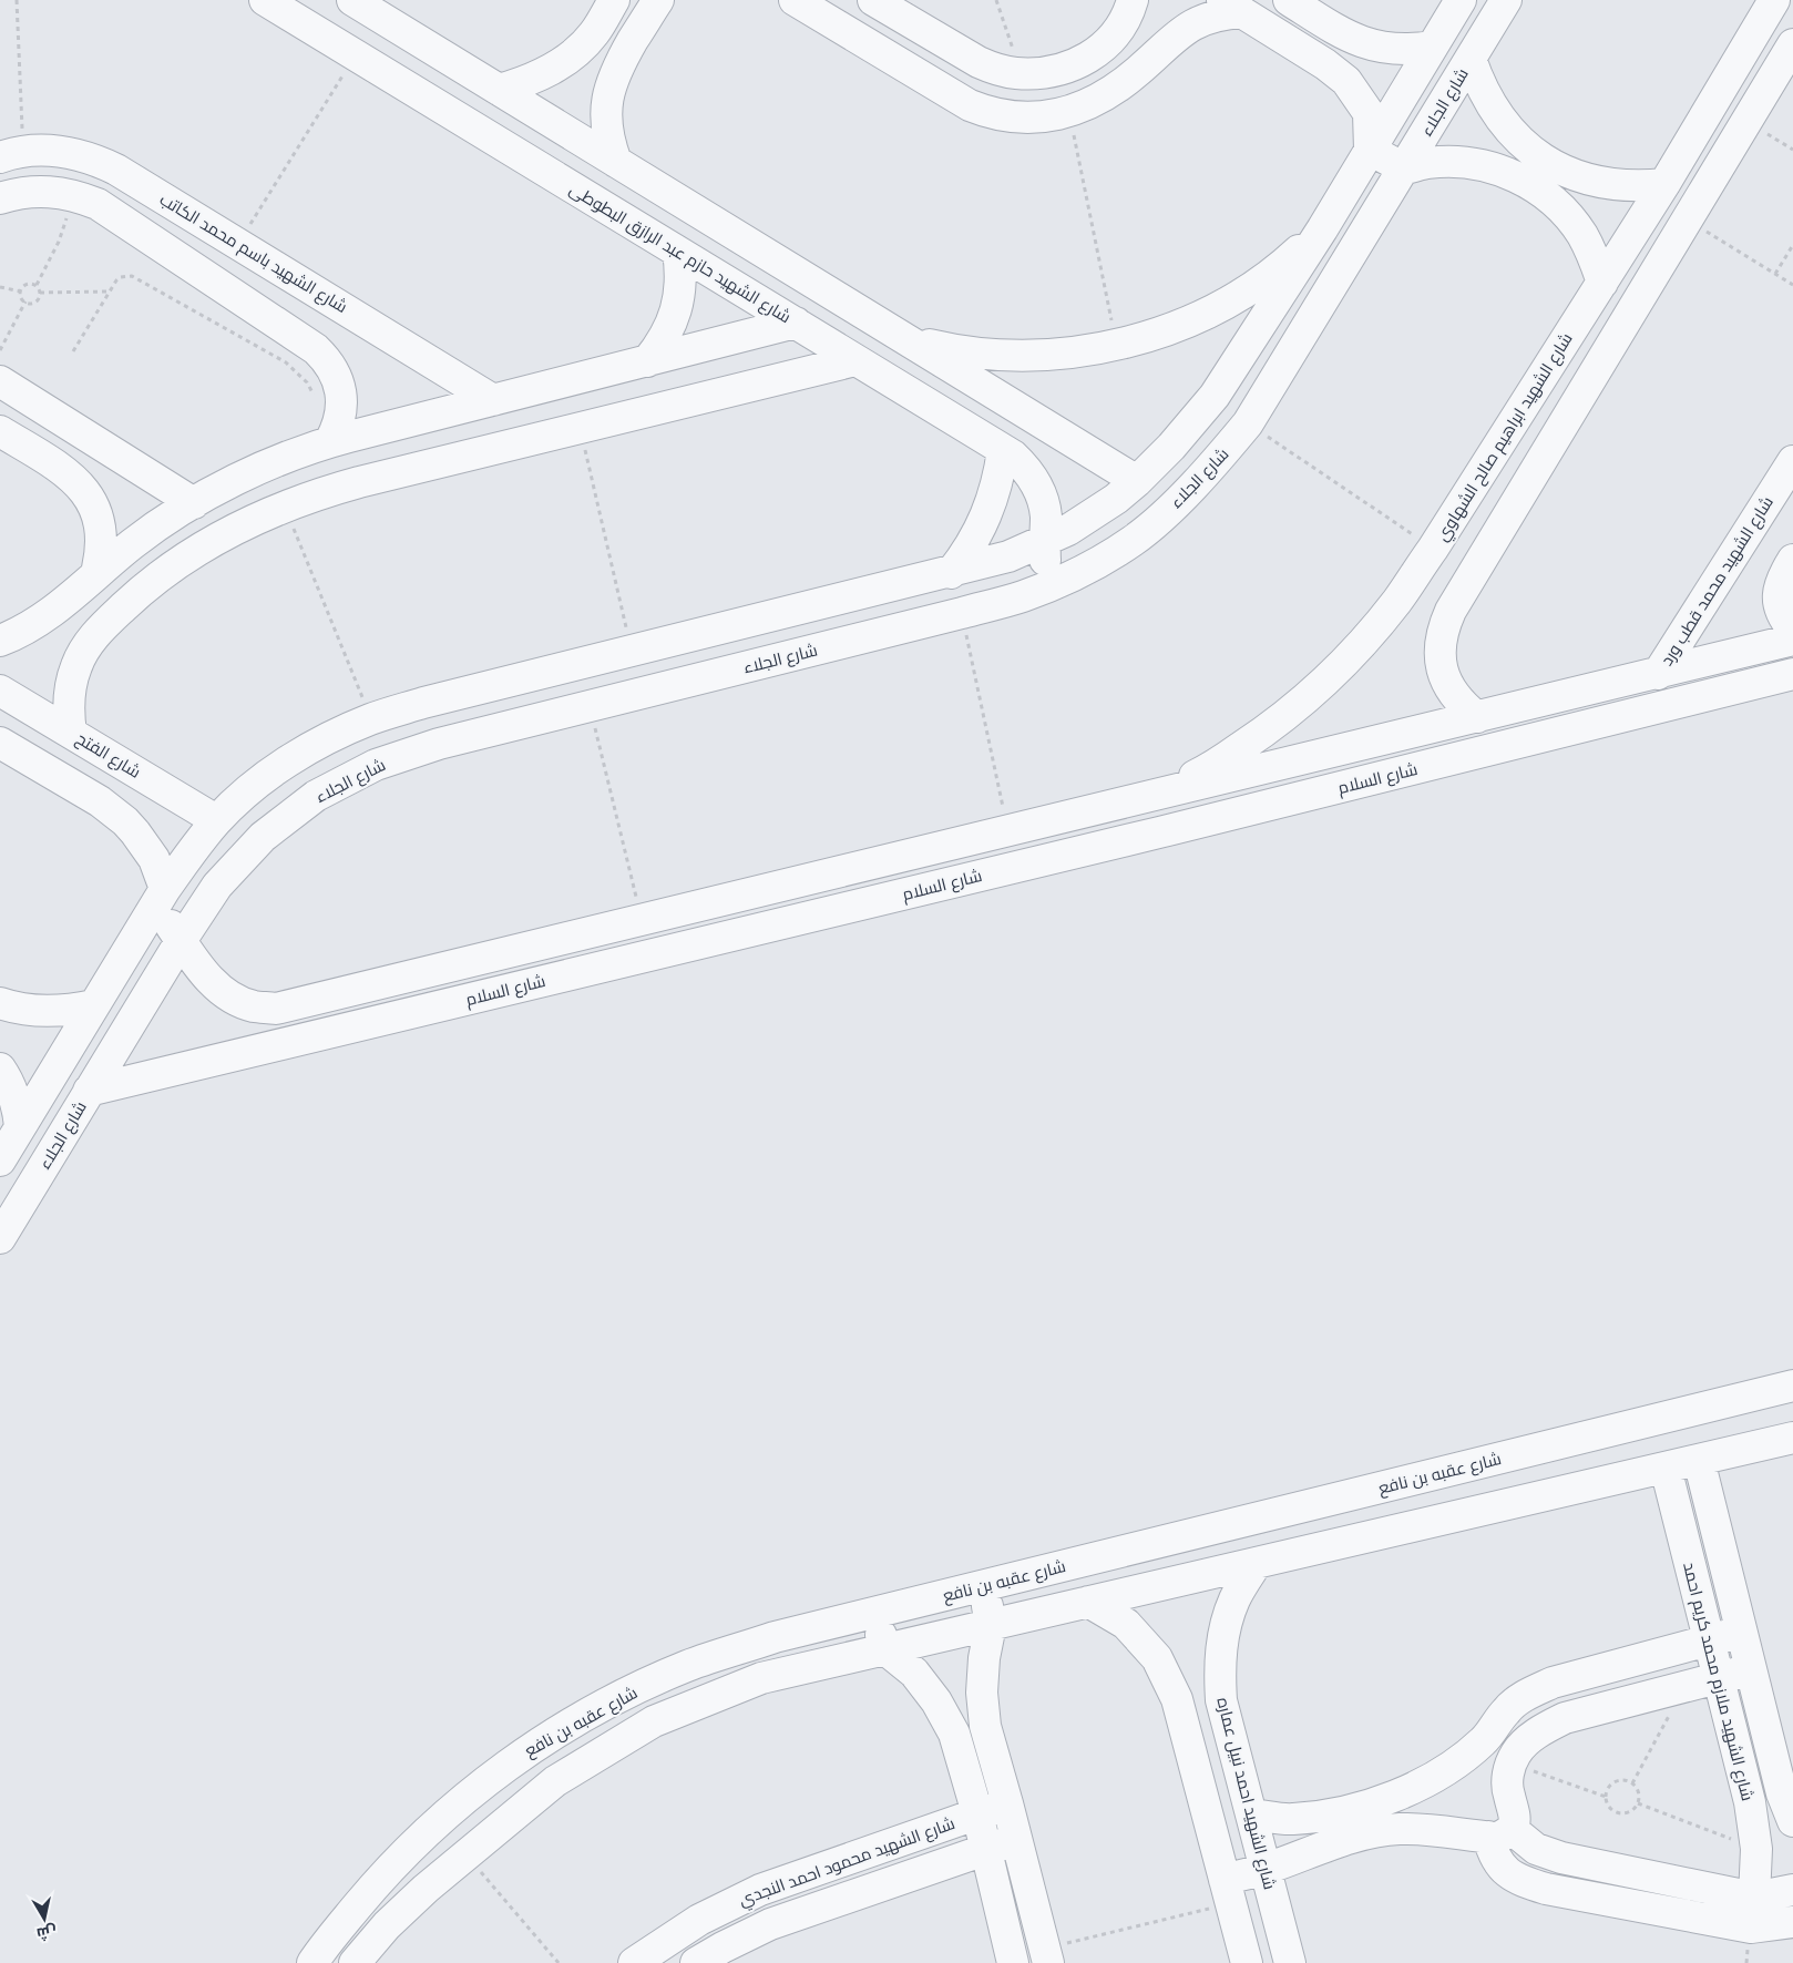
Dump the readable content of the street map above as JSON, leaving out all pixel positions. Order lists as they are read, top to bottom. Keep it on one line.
{"streets":{"street":["شارع الجلاء","شارع الشهيد باسم محمد الكاتب","شارع الشهيد حازم عبد الرازق البطوطى","شارع الشهيد ابراهيم صالح الشهاوي","شارع الشهيد محمد قطب ورد","شارع الفتح","شارع السلام","شارع عقبه بن نافع","شارع الشهيد ملازم محمد كريم احمد","شارع الشهيد احمد نبيل عماره","شارع الشهيد محمود احمد النجدي"]},"crossings":[["شارع الجلاء","شارع الشهيد حازم عبد الرازق البطوطى"],["شارع الجلاء","شارع السلام"],["شارع الشهيد ابراهيم صالح الشهاوي","شارع السلام"],["شارع الشهيد محمد قطب ورد","شارع السلام"]],"north":"bottom"}
